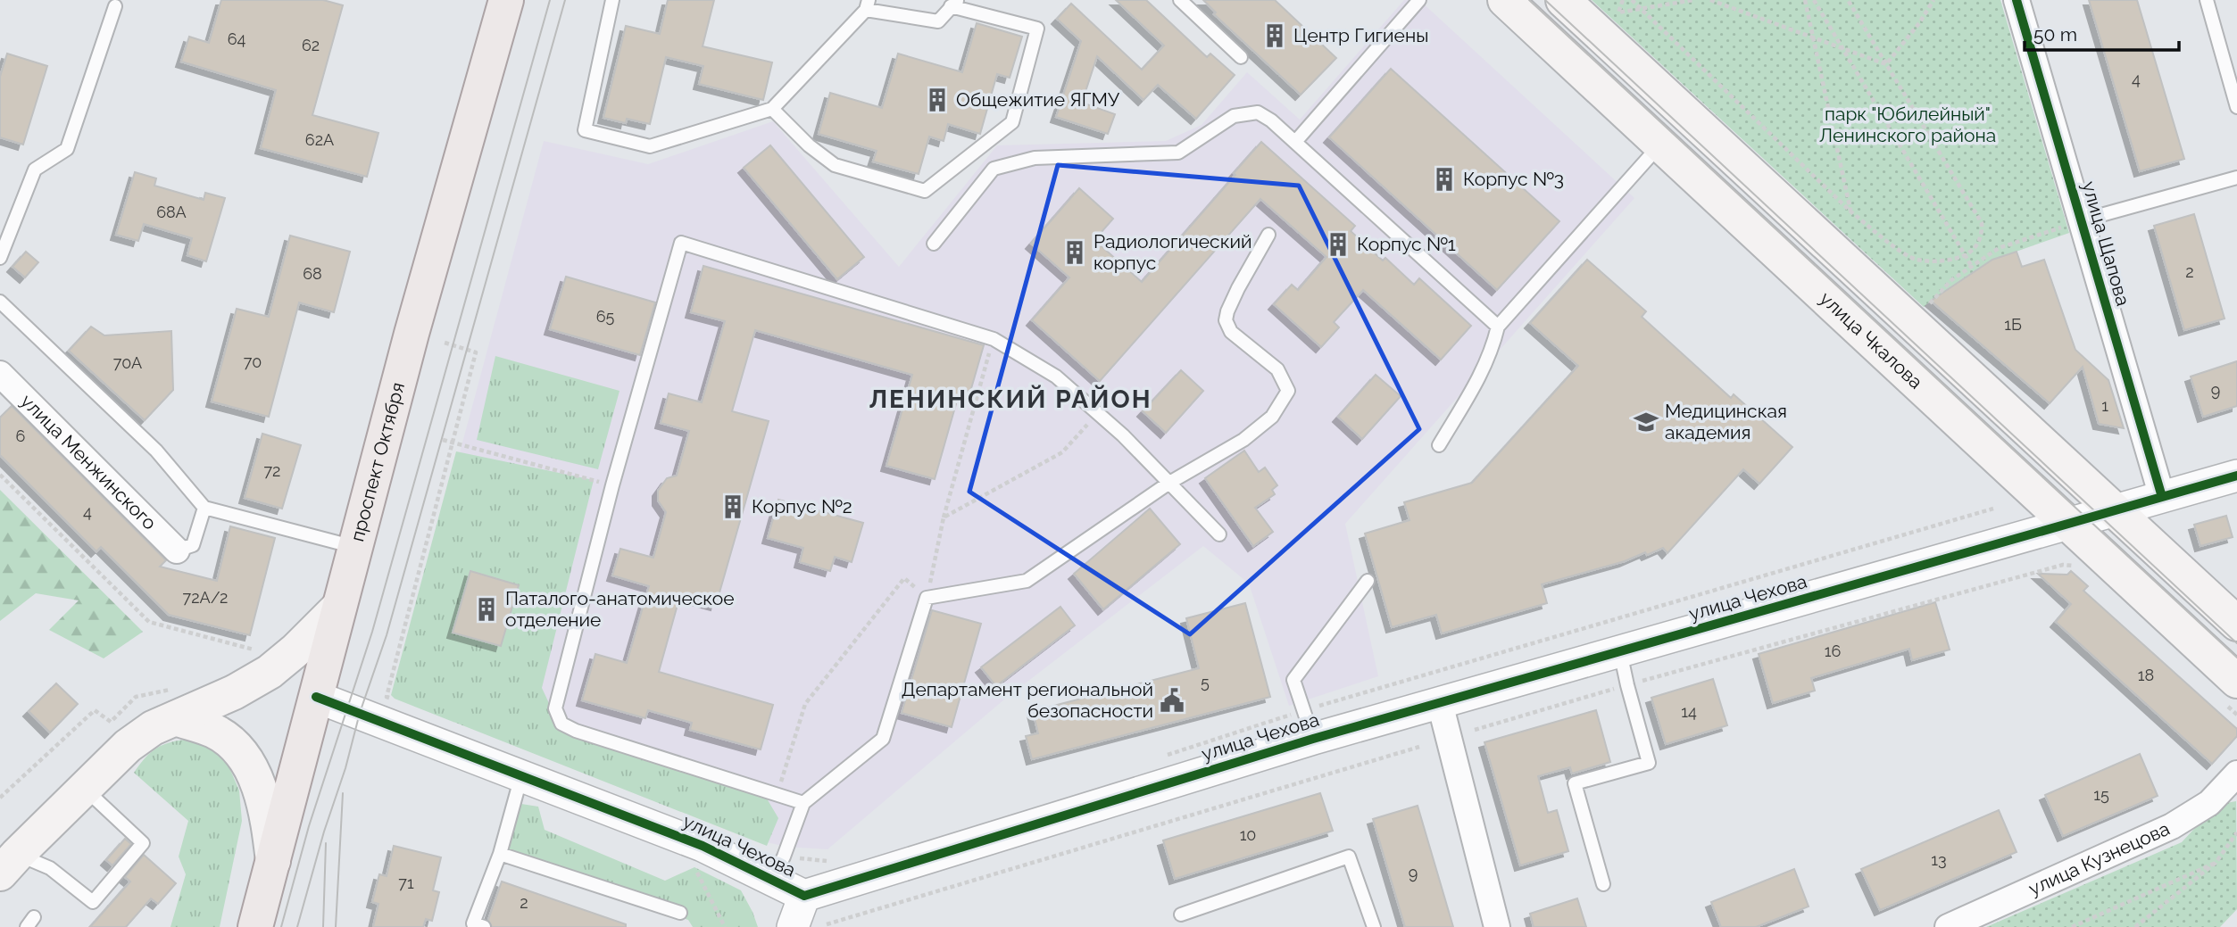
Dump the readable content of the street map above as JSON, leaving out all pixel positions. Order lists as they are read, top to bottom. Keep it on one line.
{"streets":{"main road":["улица Чкалова","проспект Октября"],"street":["улица Щапова","улица Менжинского","улица Чехова","улица Кузнецова"]},"crossings":[["улица Щапова","улица Чехова"],["улица Чкалова","улица Чехова"],["проспект Октября","улица Чехова"]],"districts":["ЛЕНИНСКИЙ РАЙОН"],"parks":["парк \"Юбилейный\" Ленинского района"],"places":{"building":["Центр Гигиены","Общежитие ЯГМУ","Корпус №3","Корпус №1","Радиологический корпус","Корпус №2","Паталого-анатомическое отделение"],"school or university":["Медицинская академия"],"public building":["Департамент региональной безопасности"]},"house_numbers":["64","62","4","62А","68А","2","68","65","1Б","70","70А","9","1","6","72","4","72А/2","16","18","5","14","15","10","13","9","71","2"],"scale_bar":"50 m"}
